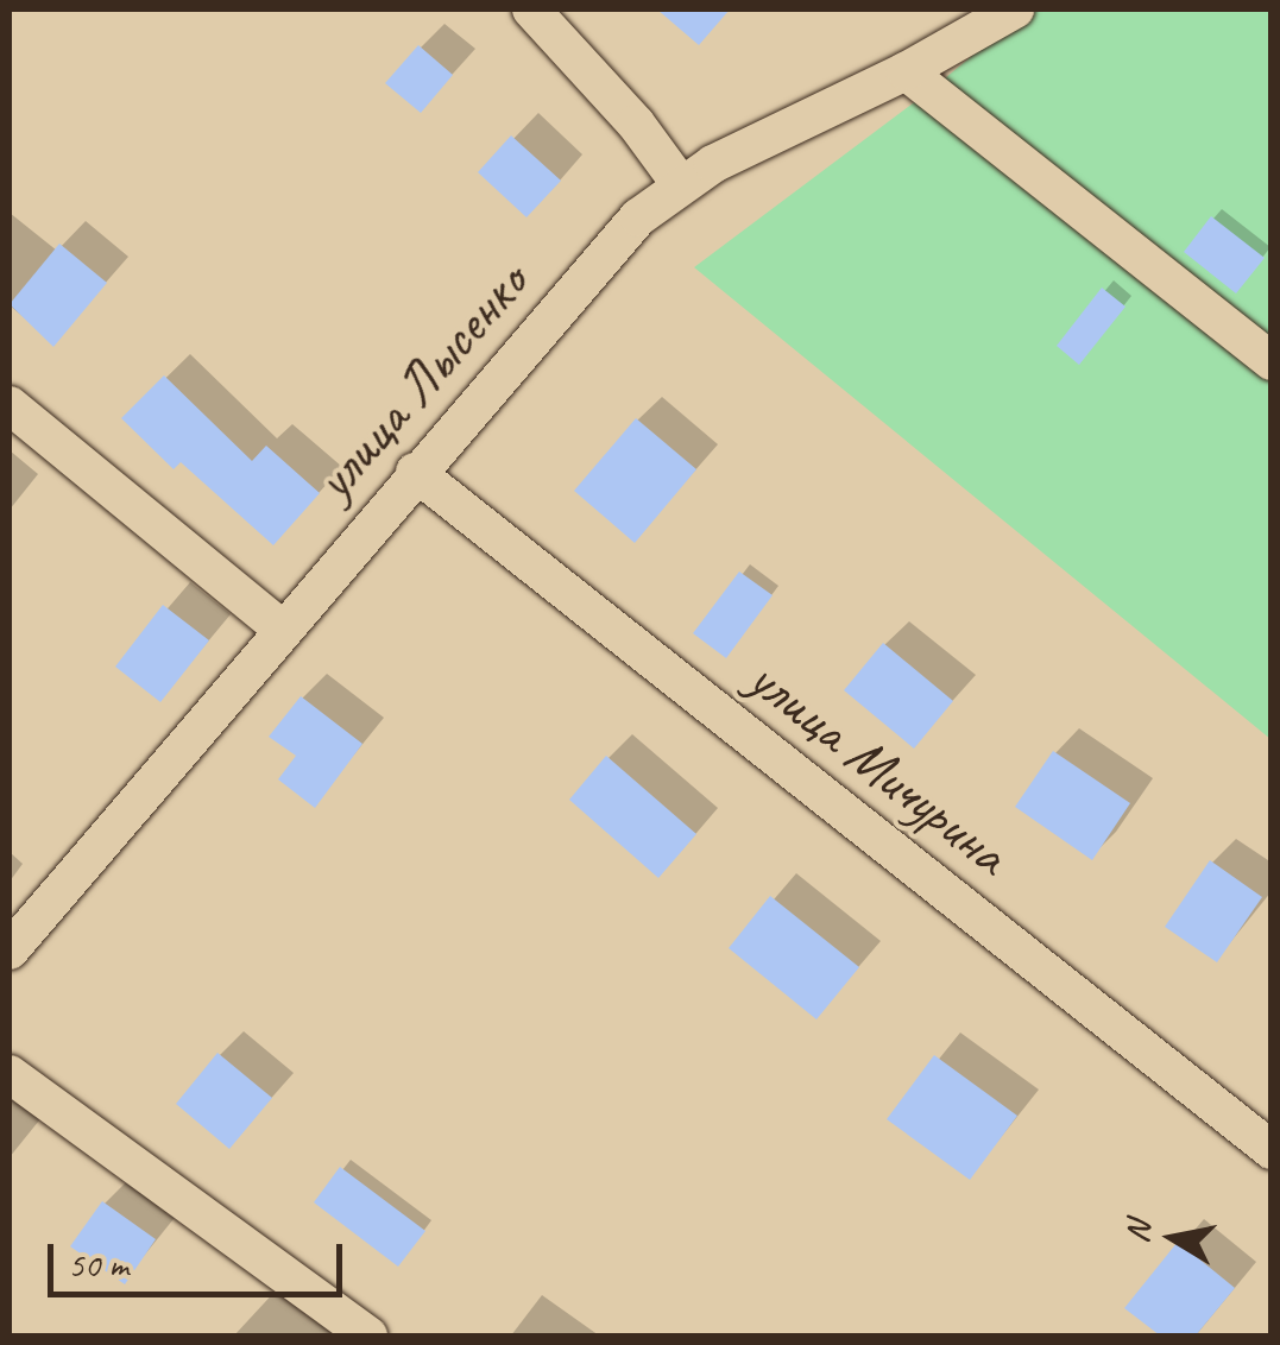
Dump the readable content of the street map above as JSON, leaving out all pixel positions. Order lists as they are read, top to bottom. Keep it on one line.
{"streets":{"street":["улица Лысенко","улица Мичурина"]},"crossings":[["улица Лысенко","улица Мичурина"]],"scale_bar":"50 m","north":"left"}
